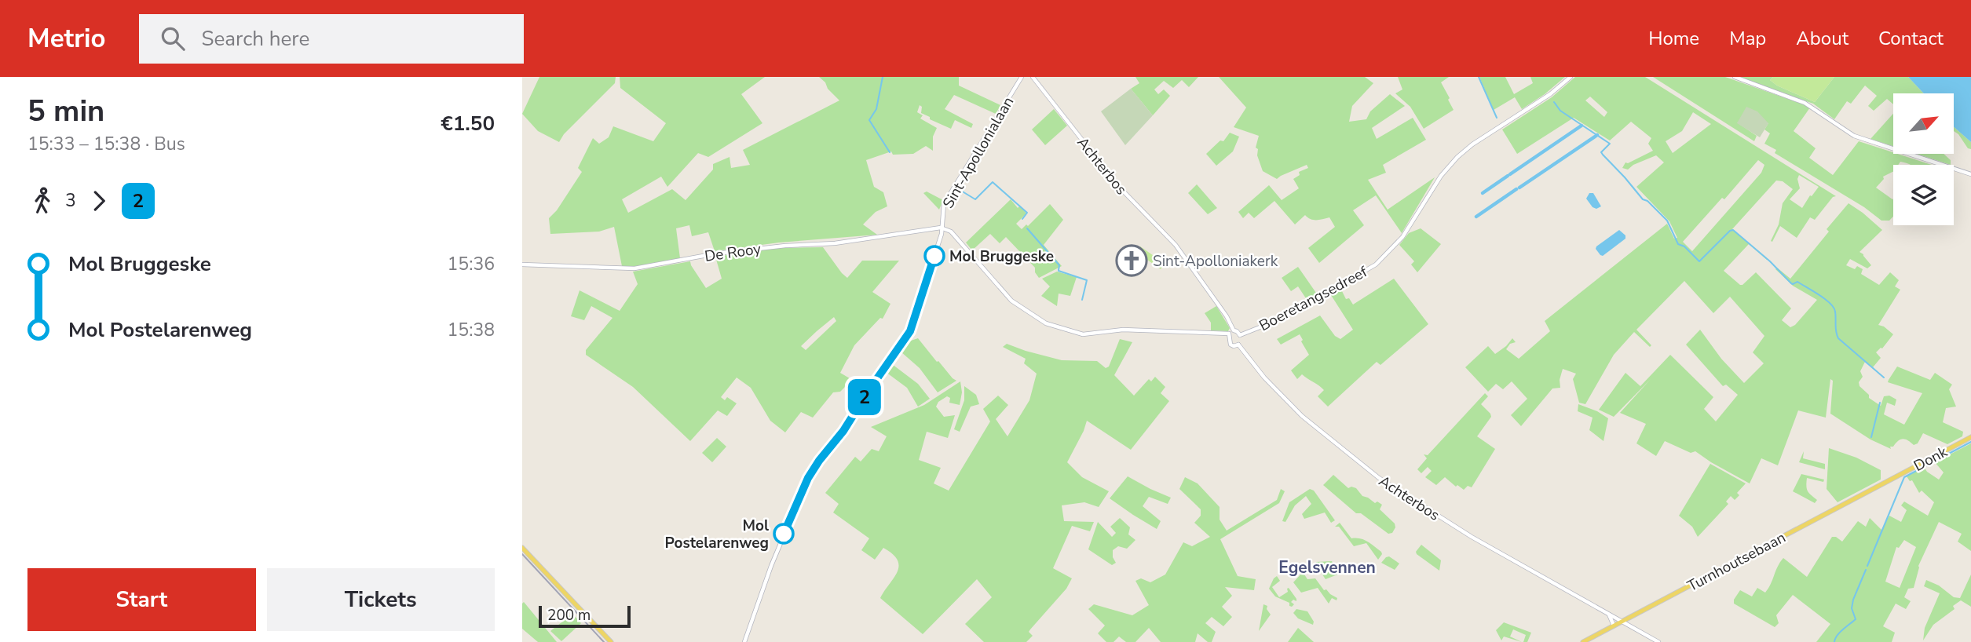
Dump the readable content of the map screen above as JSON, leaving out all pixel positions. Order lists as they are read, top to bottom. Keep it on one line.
{"streets":{"main road":["Donk","Turnhoutsebaan"],"street":["Sint-Apollonialaan","Achterbos","De Rooy","Boeretangsedreef"]},"crossings":[["Sint-Apollonialaan","De Rooy"],["Achterbos","Boeretangsedreef"],["Achterbos","Turnhoutsebaan"],["Donk","Turnhoutsebaan"]],"districts":["Egelsvennen"],"places":{"other":["Mol Bruggeske","Mol Postelarenweg"],"church":["Sint-Apolloniakerk"]},"lines":["bus line 2"],"scale_bar":"200 m","north":"top right","page":{"header":"Metrio","search":"Search here","nav":["Home","Map","About","Contact"],"heading":["5 min","15:33 – 15:38 · Bus","€1.50"],"on_map":"2","legs":["3","2"],"list":[{"name":"Mol Bruggeske","value":"15:36"},{"name":"Mol Postelarenweg","value":"15:38"}],"buttons":["Start","Tickets"],"scale":"200 m"}}
